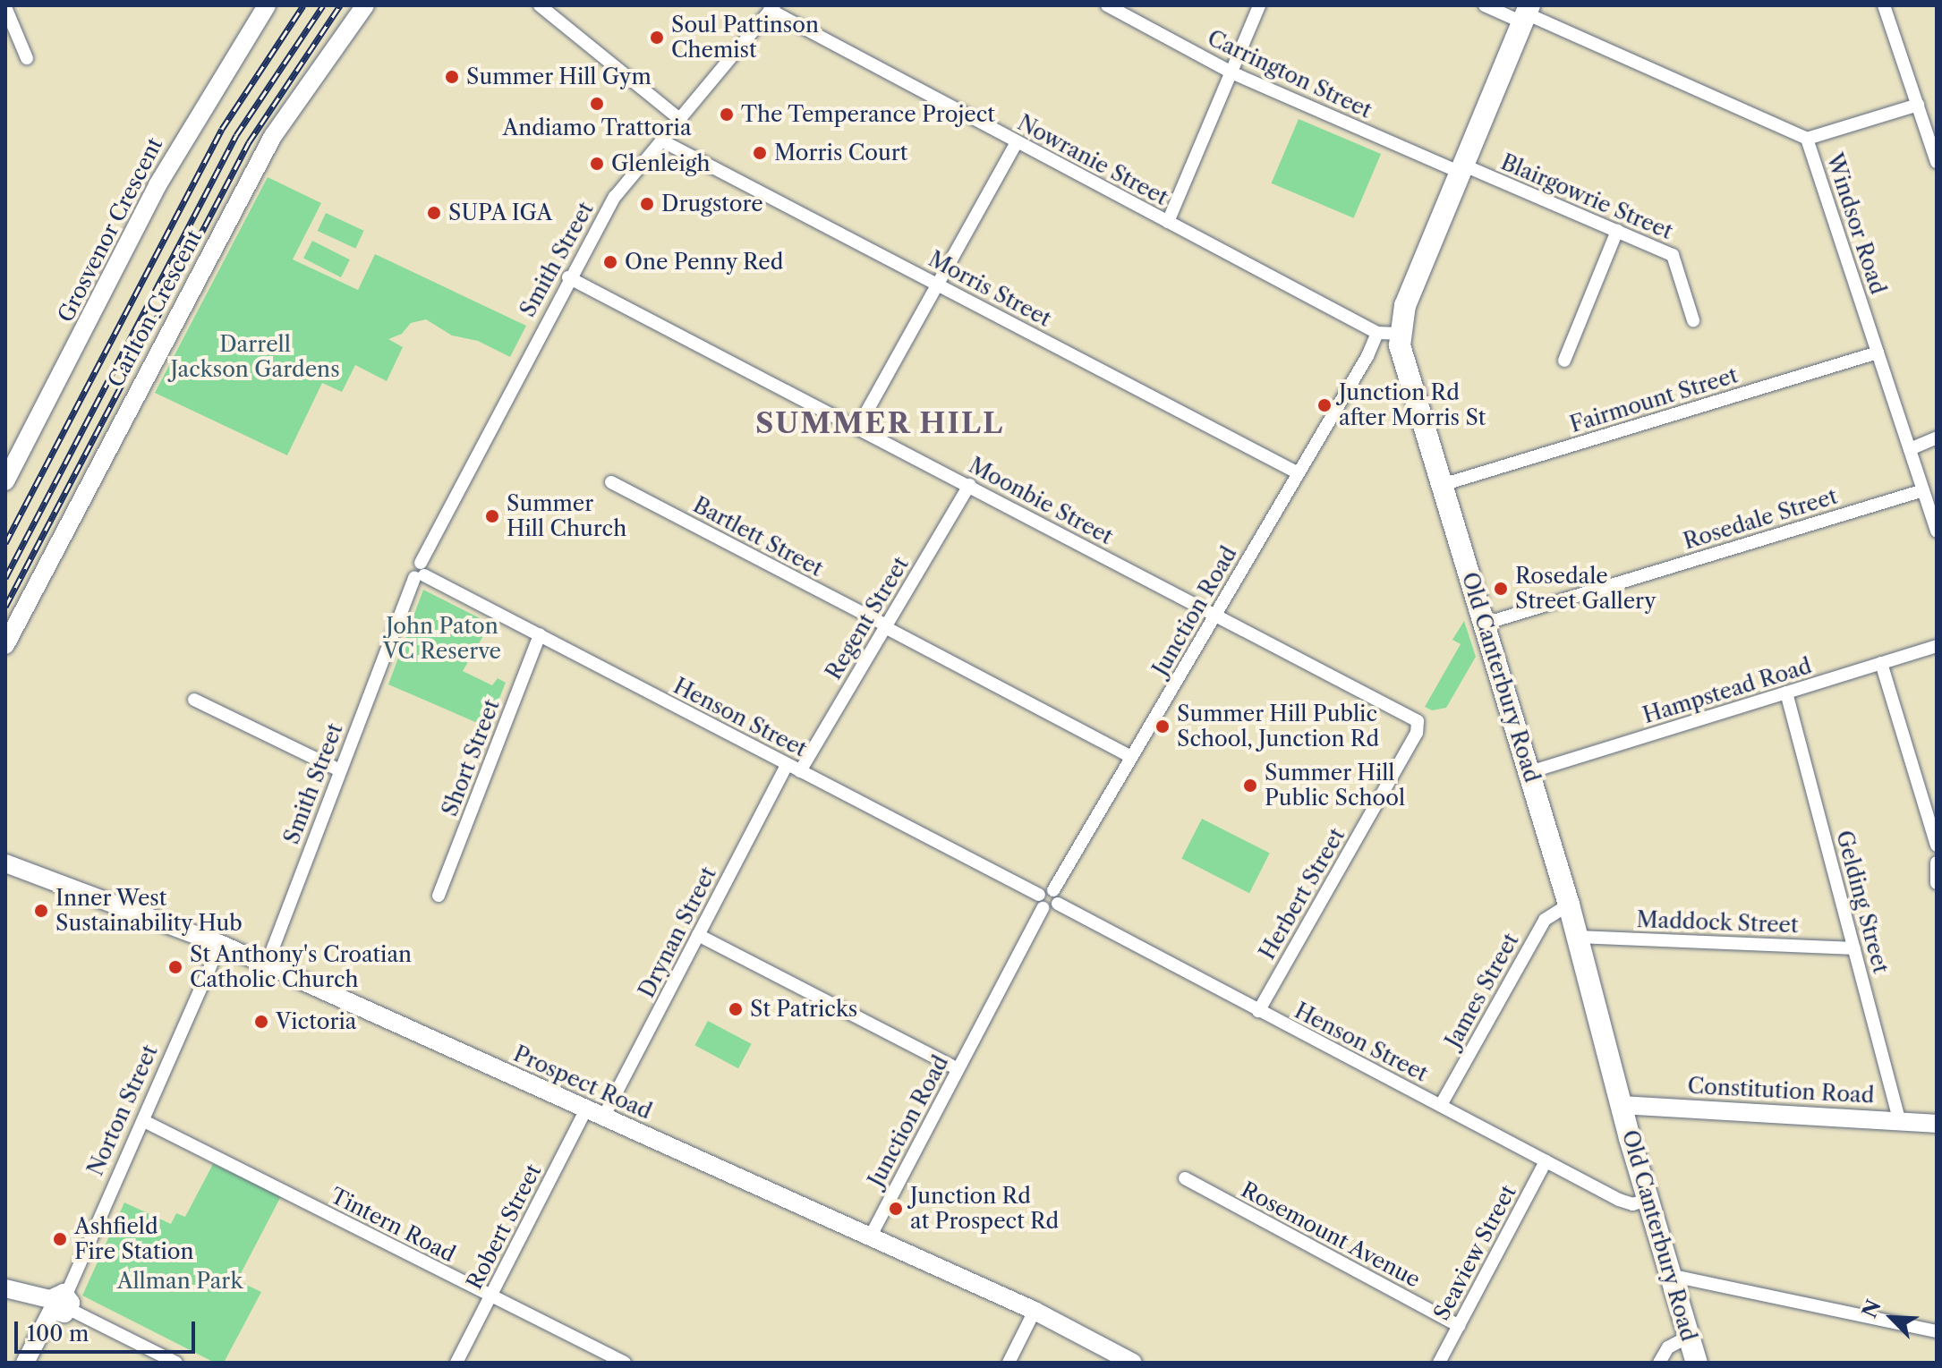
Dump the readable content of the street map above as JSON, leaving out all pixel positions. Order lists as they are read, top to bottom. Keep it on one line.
{"streets":{"main road":["Old Canterbury Road"],"street":["Carrington Street","Nowranie Street","Blairgowrie Street","Windsor Road","Grosvenor Crescent","Smith Street","Morris Street","Carlton Crescent","Fairmount Street","Moonbie Street","Rosedale Street","Bartlett Street","Junction Road","Regent Street","Hampstead Road","Henson Street","Short Street","Herbert Street","Gelding Street","Maddock Street","Drynan Street","James Street","Prospect Road","Constitution Road","Norton Street","Tintern Road","Robert Street","Rosemount Avenue","Seaview Street"]},"crossings":[["Carrington Street","Blairgowrie Street"],["Carrington Street","Old Canterbury Road"],["Nowranie Street","Smith Street"],["Nowranie Street","Junction Road"],["Nowranie Street","Old Canterbury Road"],["Blairgowrie Street","Old Canterbury Road"],["Windsor Road","Fairmount Street"],["Windsor Road","Rosedale Street"],["Windsor Road","Old Canterbury Road"],["Smith Street","Morris Street"],["Smith Street","Moonbie Street"],["Smith Street","Henson Street"],["Smith Street","Prospect Road"],["Morris Street","Junction Road"],["Fairmount Street","Old Canterbury Road"],["Moonbie Street","Junction Road"],["Moonbie Street","Regent Street"],["Moonbie Street","Herbert Street"],["Rosedale Street","Old Canterbury Road"],["Bartlett Street","Junction Road"],["Bartlett Street","Regent Street"],["Junction Road","Old Canterbury Road"],["Junction Road","Henson Street"],["Junction Road","Prospect Road"],["Regent Street","Henson Street"],["Old Canterbury Road","Hampstead Road"],["Old Canterbury Road","Henson Street"],["Old Canterbury Road","Maddock Street"],["Old Canterbury Road","James Street"],["Old Canterbury Road","Constitution Road"],["Hampstead Road","Gelding Street"],["Henson Street","Short Street"],["Henson Street","Herbert Street"],["Henson Street","Drynan Street"],["Henson Street","James Street"],["Henson Street","Seaview Street"],["Gelding Street","Maddock Street"],["Gelding Street","Constitution Road"],["Drynan Street","Prospect Road"],["Drynan Street","Robert Street"],["Prospect Road","Norton Street"],["Prospect Road","Robert Street"],["Norton Street","Tintern Road"],["Tintern Road","Robert Street"],["Rosemount Avenue","Seaview Street"]],"districts":["SUMMER HILL"],"parks":["Darrell Jackson Gardens","John Paton VC Reserve","Allman Park"],"places":["Soul Pattinson Chemist","Summer Hill Gym","Andiamo Trattoria","The Temperance Project","Morris Court","Glenleigh","Drugstore","SUPA IGA","One Penny Red","Junction Rd after Morris St","Summer Hill Church","Rosedale Street Gallery","Summer Hill Public School, Junction Rd","Summer Hill Public School","Inner West Sustainability Hub","St Anthony's Croatian Catholic Church","St Patricks","Victoria","Junction Rd at Prospect Rd","Ashfield Fire Station"],"scale_bar":"100 m","north":"top left"}
